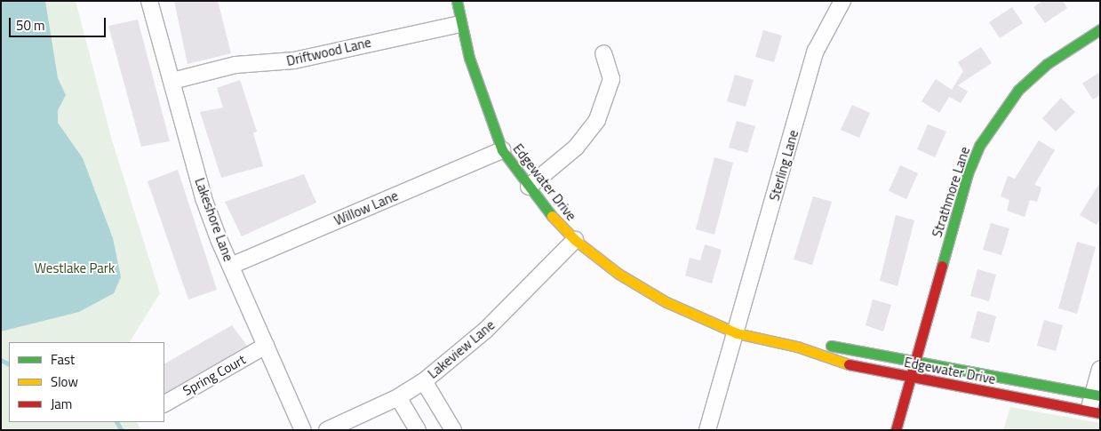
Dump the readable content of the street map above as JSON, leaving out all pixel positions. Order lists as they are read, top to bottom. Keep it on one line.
{"streets":{"street":["Driftwood Lane","Sterling Lane","Edgewater Drive","Strathmore Lane","Willow Lane","Lakeshore Lane","Lakeview Lane","Spring Court"]},"crossings":[["Driftwood Lane","Edgewater Drive"],["Driftwood Lane","Lakeshore Lane"],["Sterling Lane","Edgewater Drive"],["Edgewater Drive","Strathmore Lane"],["Edgewater Drive","Willow Lane"],["Edgewater Drive","Lakeview Lane"],["Willow Lane","Lakeshore Lane"],["Lakeshore Lane","Spring Court"]],"parks":["Westlake Park"],"legend":["Fast","Slow","Jam"],"scale_bar":"50 m"}
